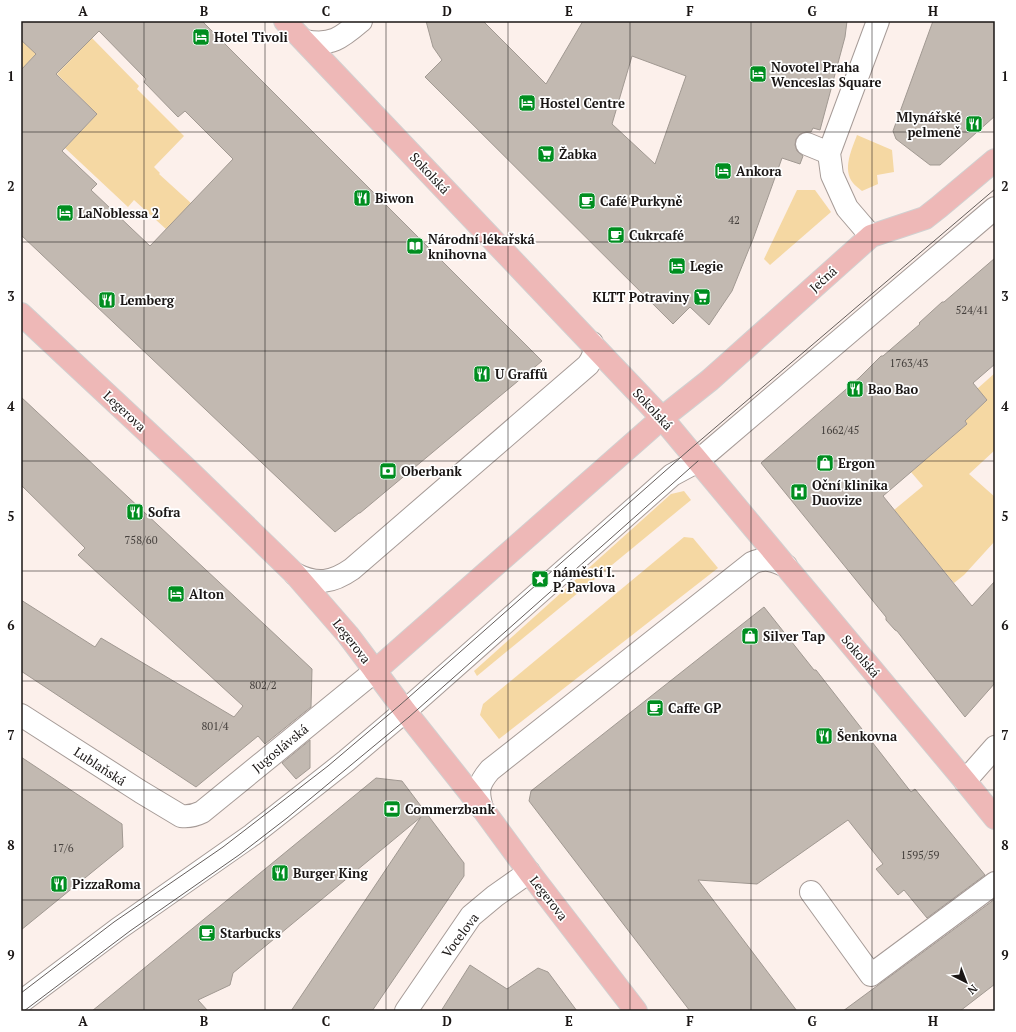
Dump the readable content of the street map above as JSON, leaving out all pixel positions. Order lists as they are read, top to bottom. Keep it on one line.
{"streets":{"main road":["Sokolská","Ječná","Legerova"],"street":["Jugoslávská","Lublaňská","Vocelova"]},"crossings":[["Sokolská","Ječná"],["Legerova","Jugoslávská"],["Legerova","Vocelova"],["Jugoslávská","Lublaňská"]],"places":{"hotel":["Hotel Tivoli","Novotel Praha Wenceslas Square","Hostel Centre","Ankora","LaNoblessa 2","Legie","Alton"],"restaurant":["Mlynářské pelmeně","Biwon","Lemberg","U Graffů","Bao Bao","Sofra","Šenkovna","Burger King","PizzaRoma"],"supermarket":["Žabka","KLTT Potraviny"],"cafe":["Café Purkyně","Cukrcafé","Caffe GP","Starbucks"],"library":["Národní lékařská knihovna"],"shop":["Ergon","Silver Tap"],"bank":["Oberbank","Commerzbank"],"hospital":["Oční klinika Duovize"],"place":["náměstí I. P. Pavlova"]},"house_numbers":["42","524/41","1763/43","1662/45","758/60","802/2","801/4","17/6","1595/59"],"north":"bottom right","grid":{"columns":["A","B","C","D","E","F","G","H"],"rows":["1","2","3","4","5","6","7","8","9"]}}
